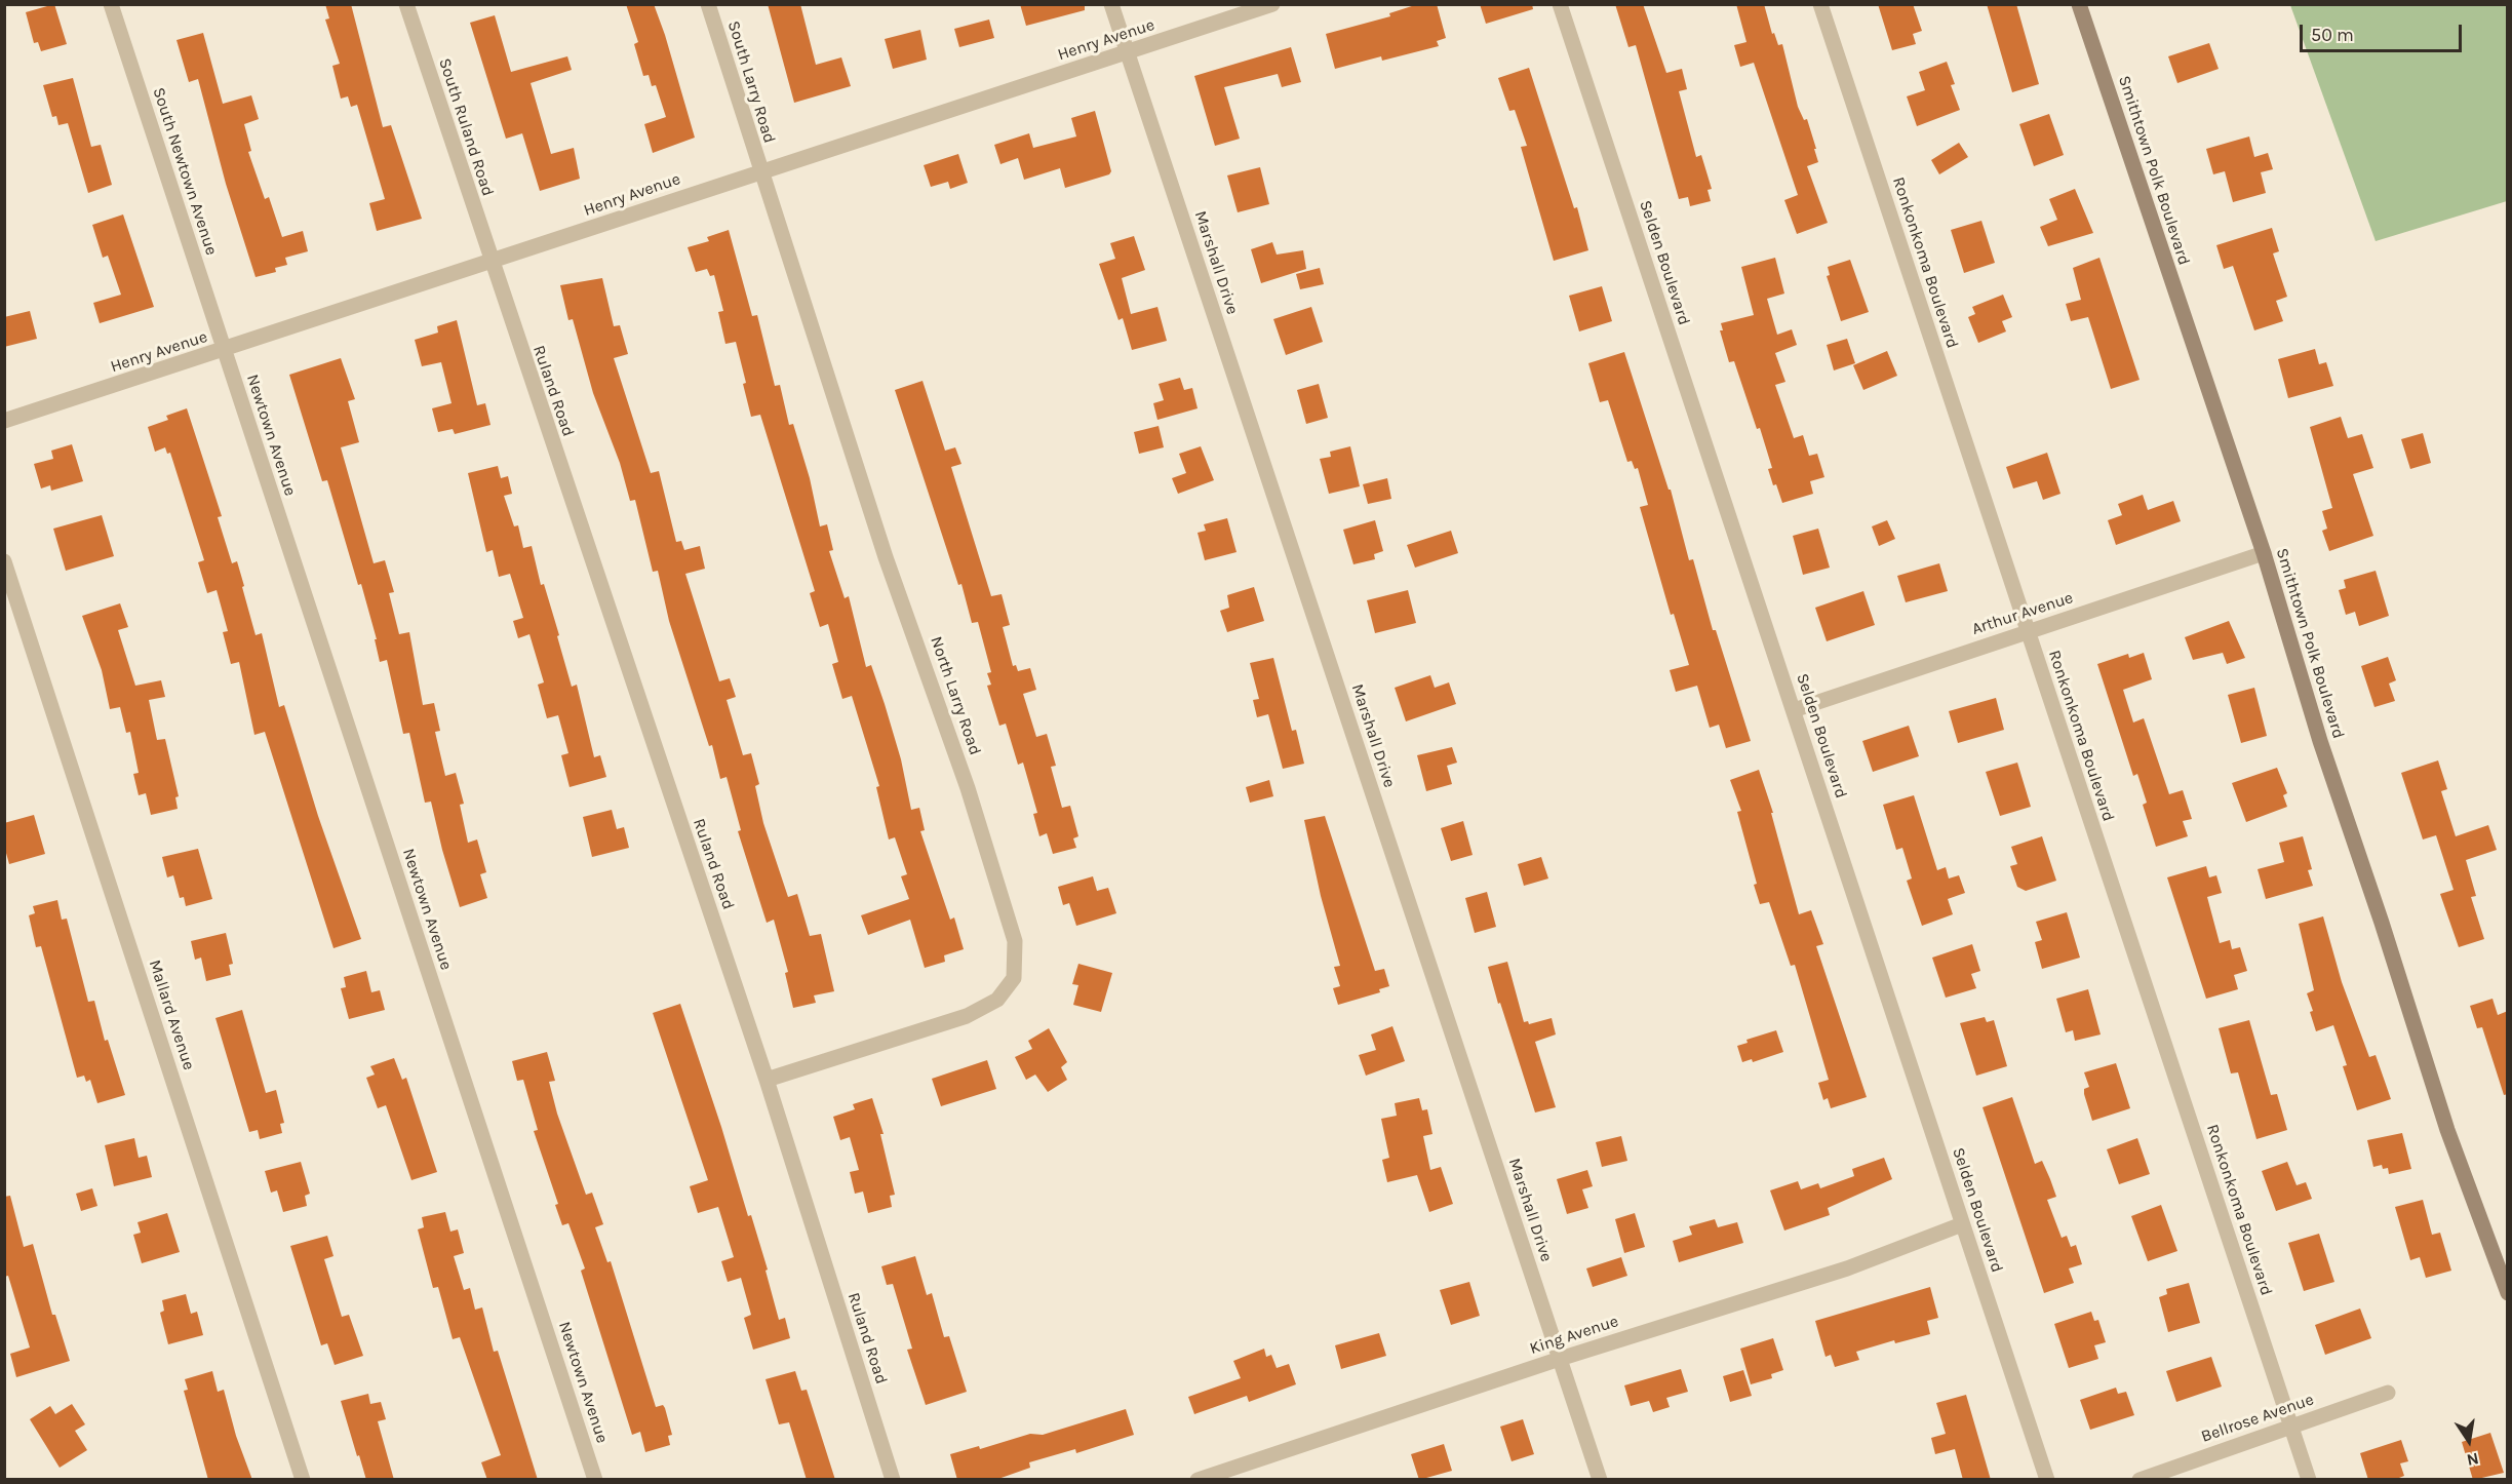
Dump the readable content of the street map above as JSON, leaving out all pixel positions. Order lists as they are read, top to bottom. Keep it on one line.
{"streets":{"street":["Henry Avenue","South Larry Road","South Ruland Road","Smithtown Polk Boulevard","South Newtown Avenue","Marshall Drive","Selden Boulevard","Ronkonkoma Boulevard","Ruland Road","Newtown Avenue","Arthur Avenue","North Larry Road","Mallard Avenue","King Avenue","Bellrose Avenue"]},"crossings":[["Henry Avenue","South Larry Road"],["Henry Avenue","South Ruland Road"],["Henry Avenue","South Newtown Avenue"],["Henry Avenue","Marshall Drive"],["Henry Avenue","Ruland Road"],["Henry Avenue","Newtown Avenue"],["Henry Avenue","North Larry Road"],["South Larry Road","North Larry Road"],["South Ruland Road","Ruland Road"],["Smithtown Polk Boulevard","Arthur Avenue"],["South Newtown Avenue","Newtown Avenue"],["Marshall Drive","King Avenue"],["Selden Boulevard","Arthur Avenue"],["Selden Boulevard","King Avenue"],["Ronkonkoma Boulevard","Arthur Avenue"],["Ronkonkoma Boulevard","Bellrose Avenue"],["Ruland Road","North Larry Road"]],"scale_bar":"50 m","north":"bottom"}
